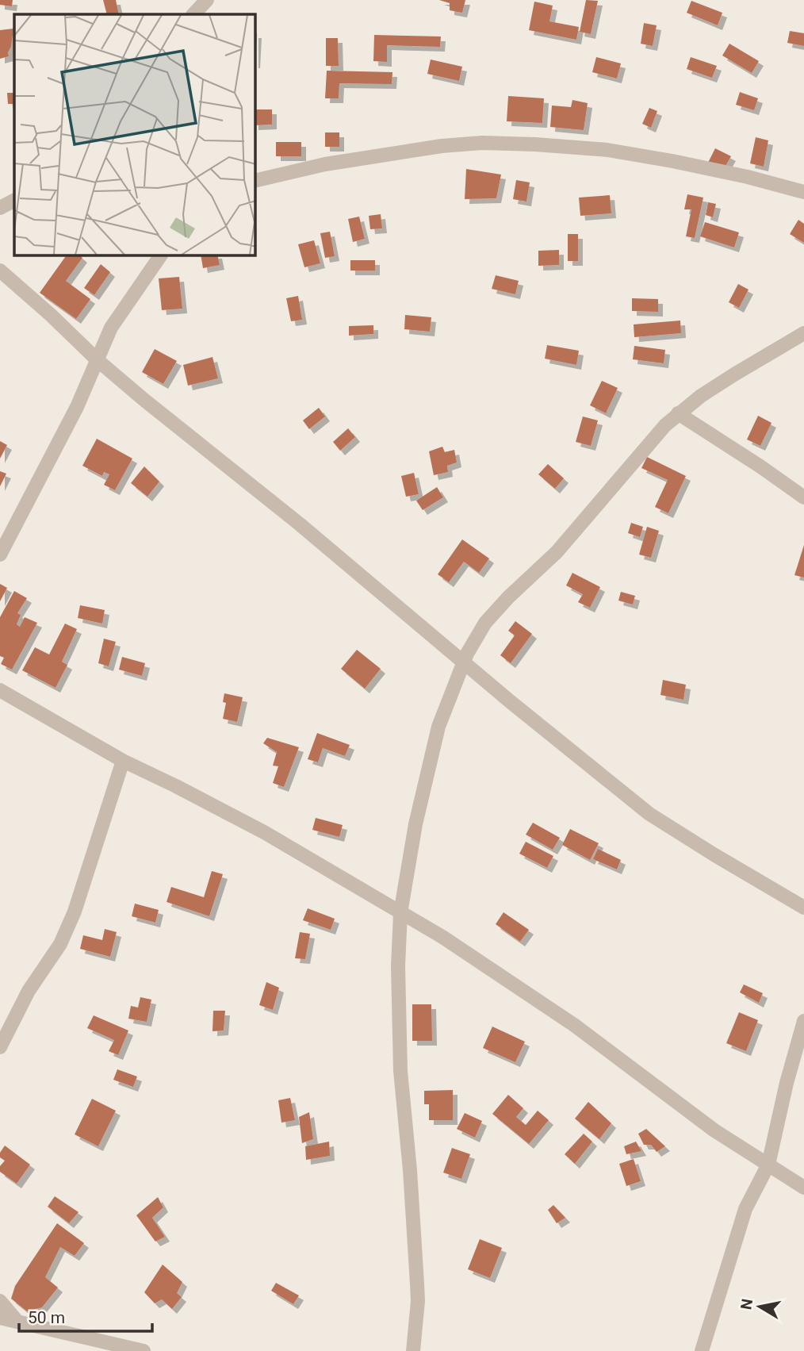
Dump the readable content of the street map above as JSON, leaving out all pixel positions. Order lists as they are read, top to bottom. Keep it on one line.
{"scale_bar":"50 m","north":"left"}
